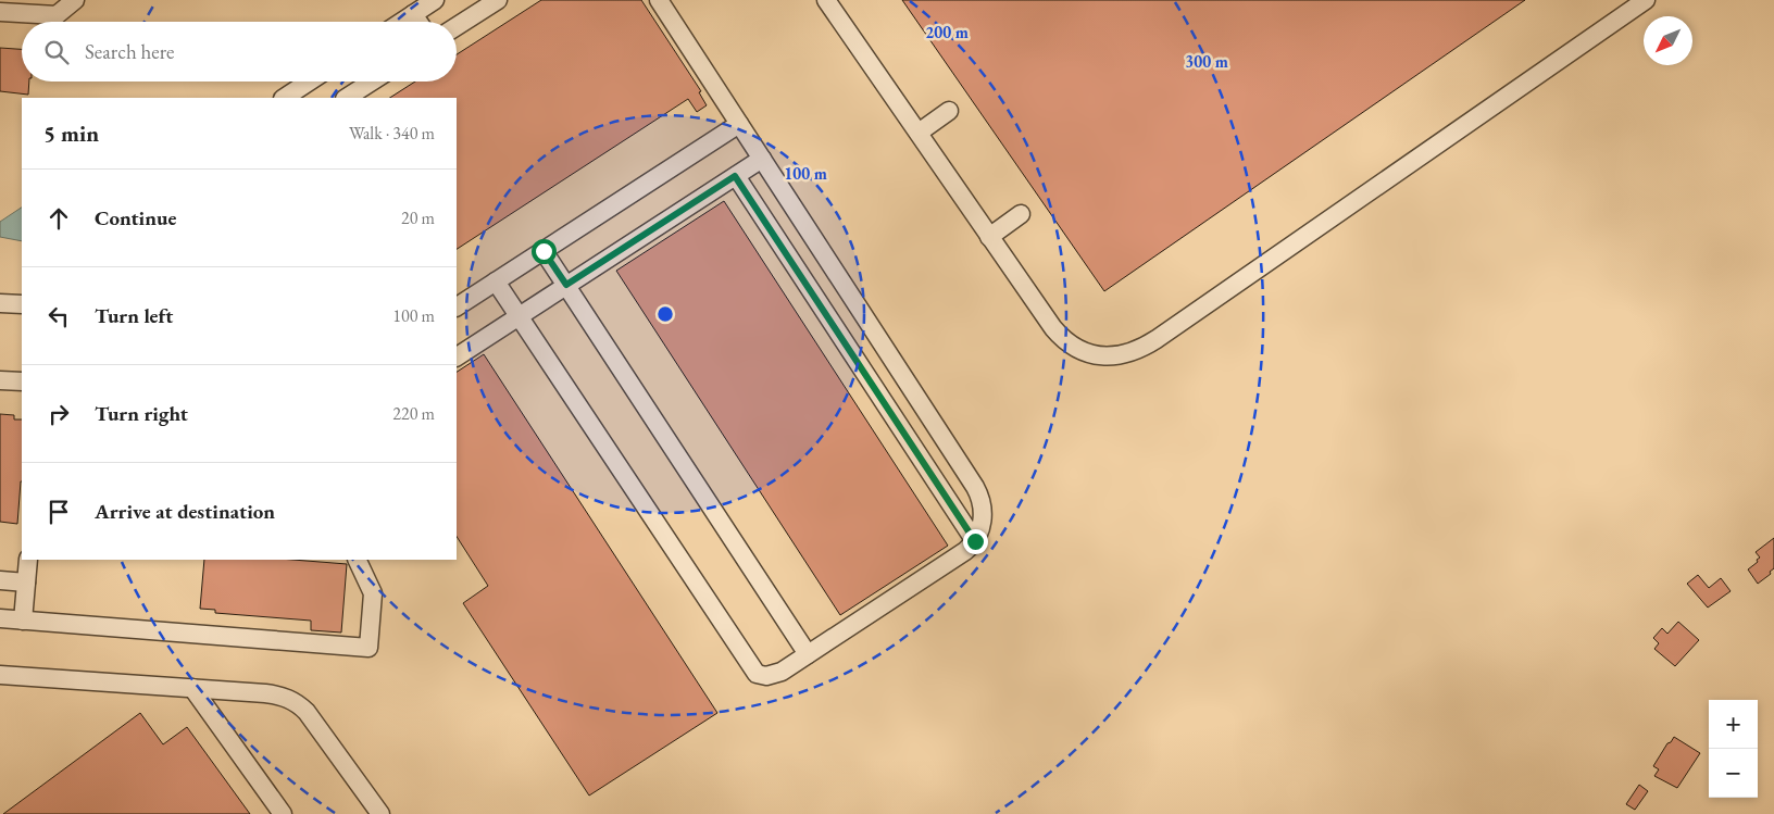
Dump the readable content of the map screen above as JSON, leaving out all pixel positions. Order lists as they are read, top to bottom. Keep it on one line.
{"north":"bottom left","page":{"search":"Search here","heading":["5 min","Walk · 340 m"],"list":[["Continue","20 m"],["Turn left","100 m"],["Turn right","220 m"],"Arrive at destination"],"map_buttons":["+","−"]},"rings":["200 m","300 m","100 m"]}
